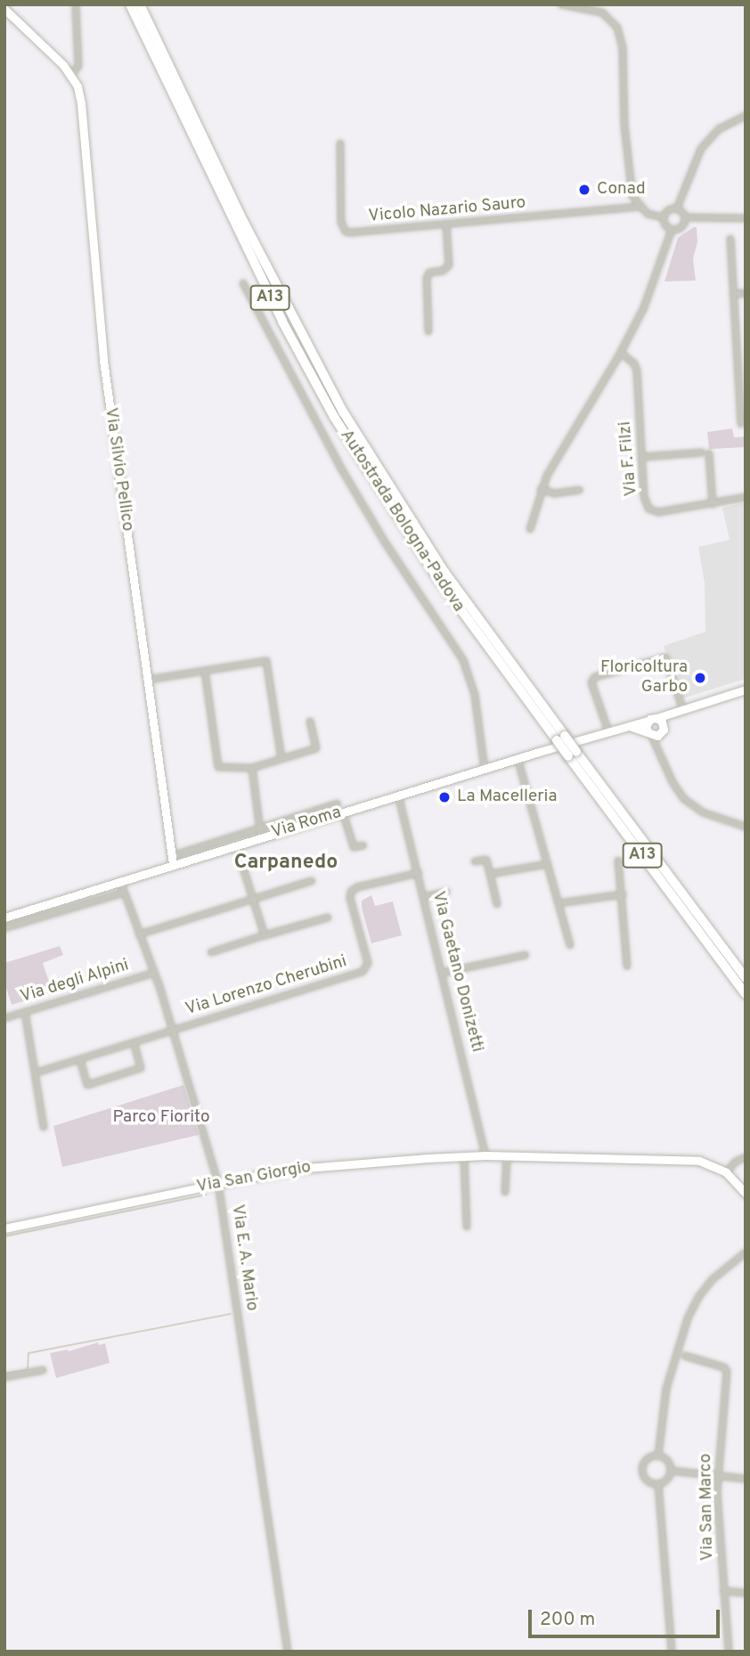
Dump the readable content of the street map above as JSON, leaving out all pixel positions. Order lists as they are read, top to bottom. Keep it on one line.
{"streets":{"highway":["A13","Autostrada Bologna-Padova"],"street":["Vicolo Nazario Sauro","Via F. Filzi","Via Silvio Pellico","Via Roma","Via Gaetano Donizetti","Via degli Alpini","Via Lorenzo Cherubini","Via San Giorgio","Via E. A. Mario","Via San Marco"]},"crossings":[["Via Silvio Pellico","Via Roma"],["Via Roma","Via Gaetano Donizetti"],["Via Roma","Via E. A. Mario"],["Via Gaetano Donizetti","Via Lorenzo Cherubini"],["Via Gaetano Donizetti","Via San Giorgio"],["Via degli Alpini","Via E. A. Mario"],["Via Lorenzo Cherubini","Via E. A. Mario"],["Via San Giorgio","Via E. A. Mario"]],"districts":["Carpanedo"],"parks":["Parco Fiorito"],"places":["Conad","Floricoltura Garbo","La Macelleria"],"scale_bar":"200 m"}
